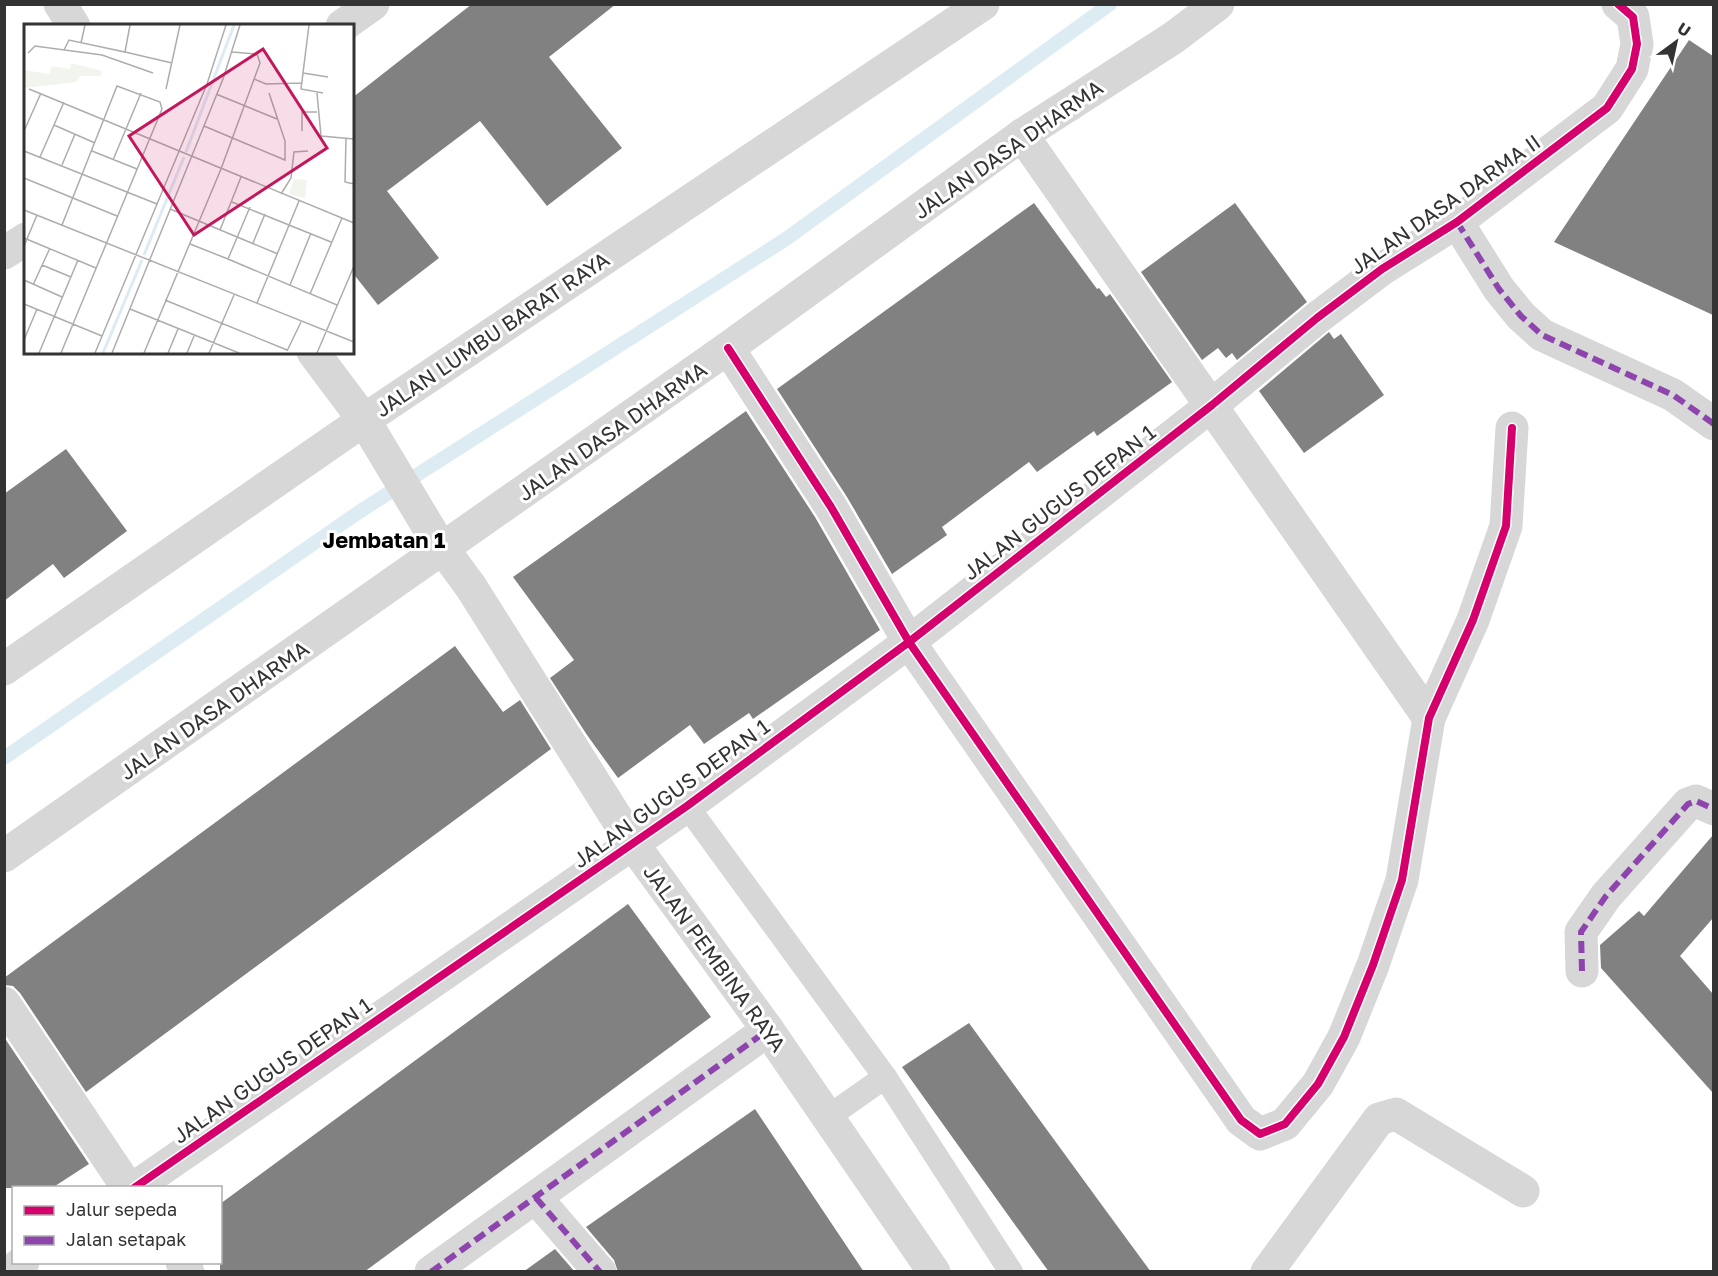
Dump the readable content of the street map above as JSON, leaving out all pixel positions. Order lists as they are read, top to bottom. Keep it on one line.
{"streets":{"street":["JALAN DASA DHARMA","JALAN DASA DARMA II","JALAN LUMBU BARAT RAYA","JALAN GUGUS DEPAN 1","JALAN PEMBINA RAYA"]},"crossings":[["JALAN DASA DHARMA","JALAN PEMBINA RAYA"],["JALAN DASA DARMA II","JALAN GUGUS DEPAN 1"],["JALAN LUMBU BARAT RAYA","JALAN PEMBINA RAYA"],["JALAN GUGUS DEPAN 1","JALAN PEMBINA RAYA"]],"districts":["Jembatan 1"],"legend":["Jalur sepeda","Jalan setapak"],"north":"top right"}
